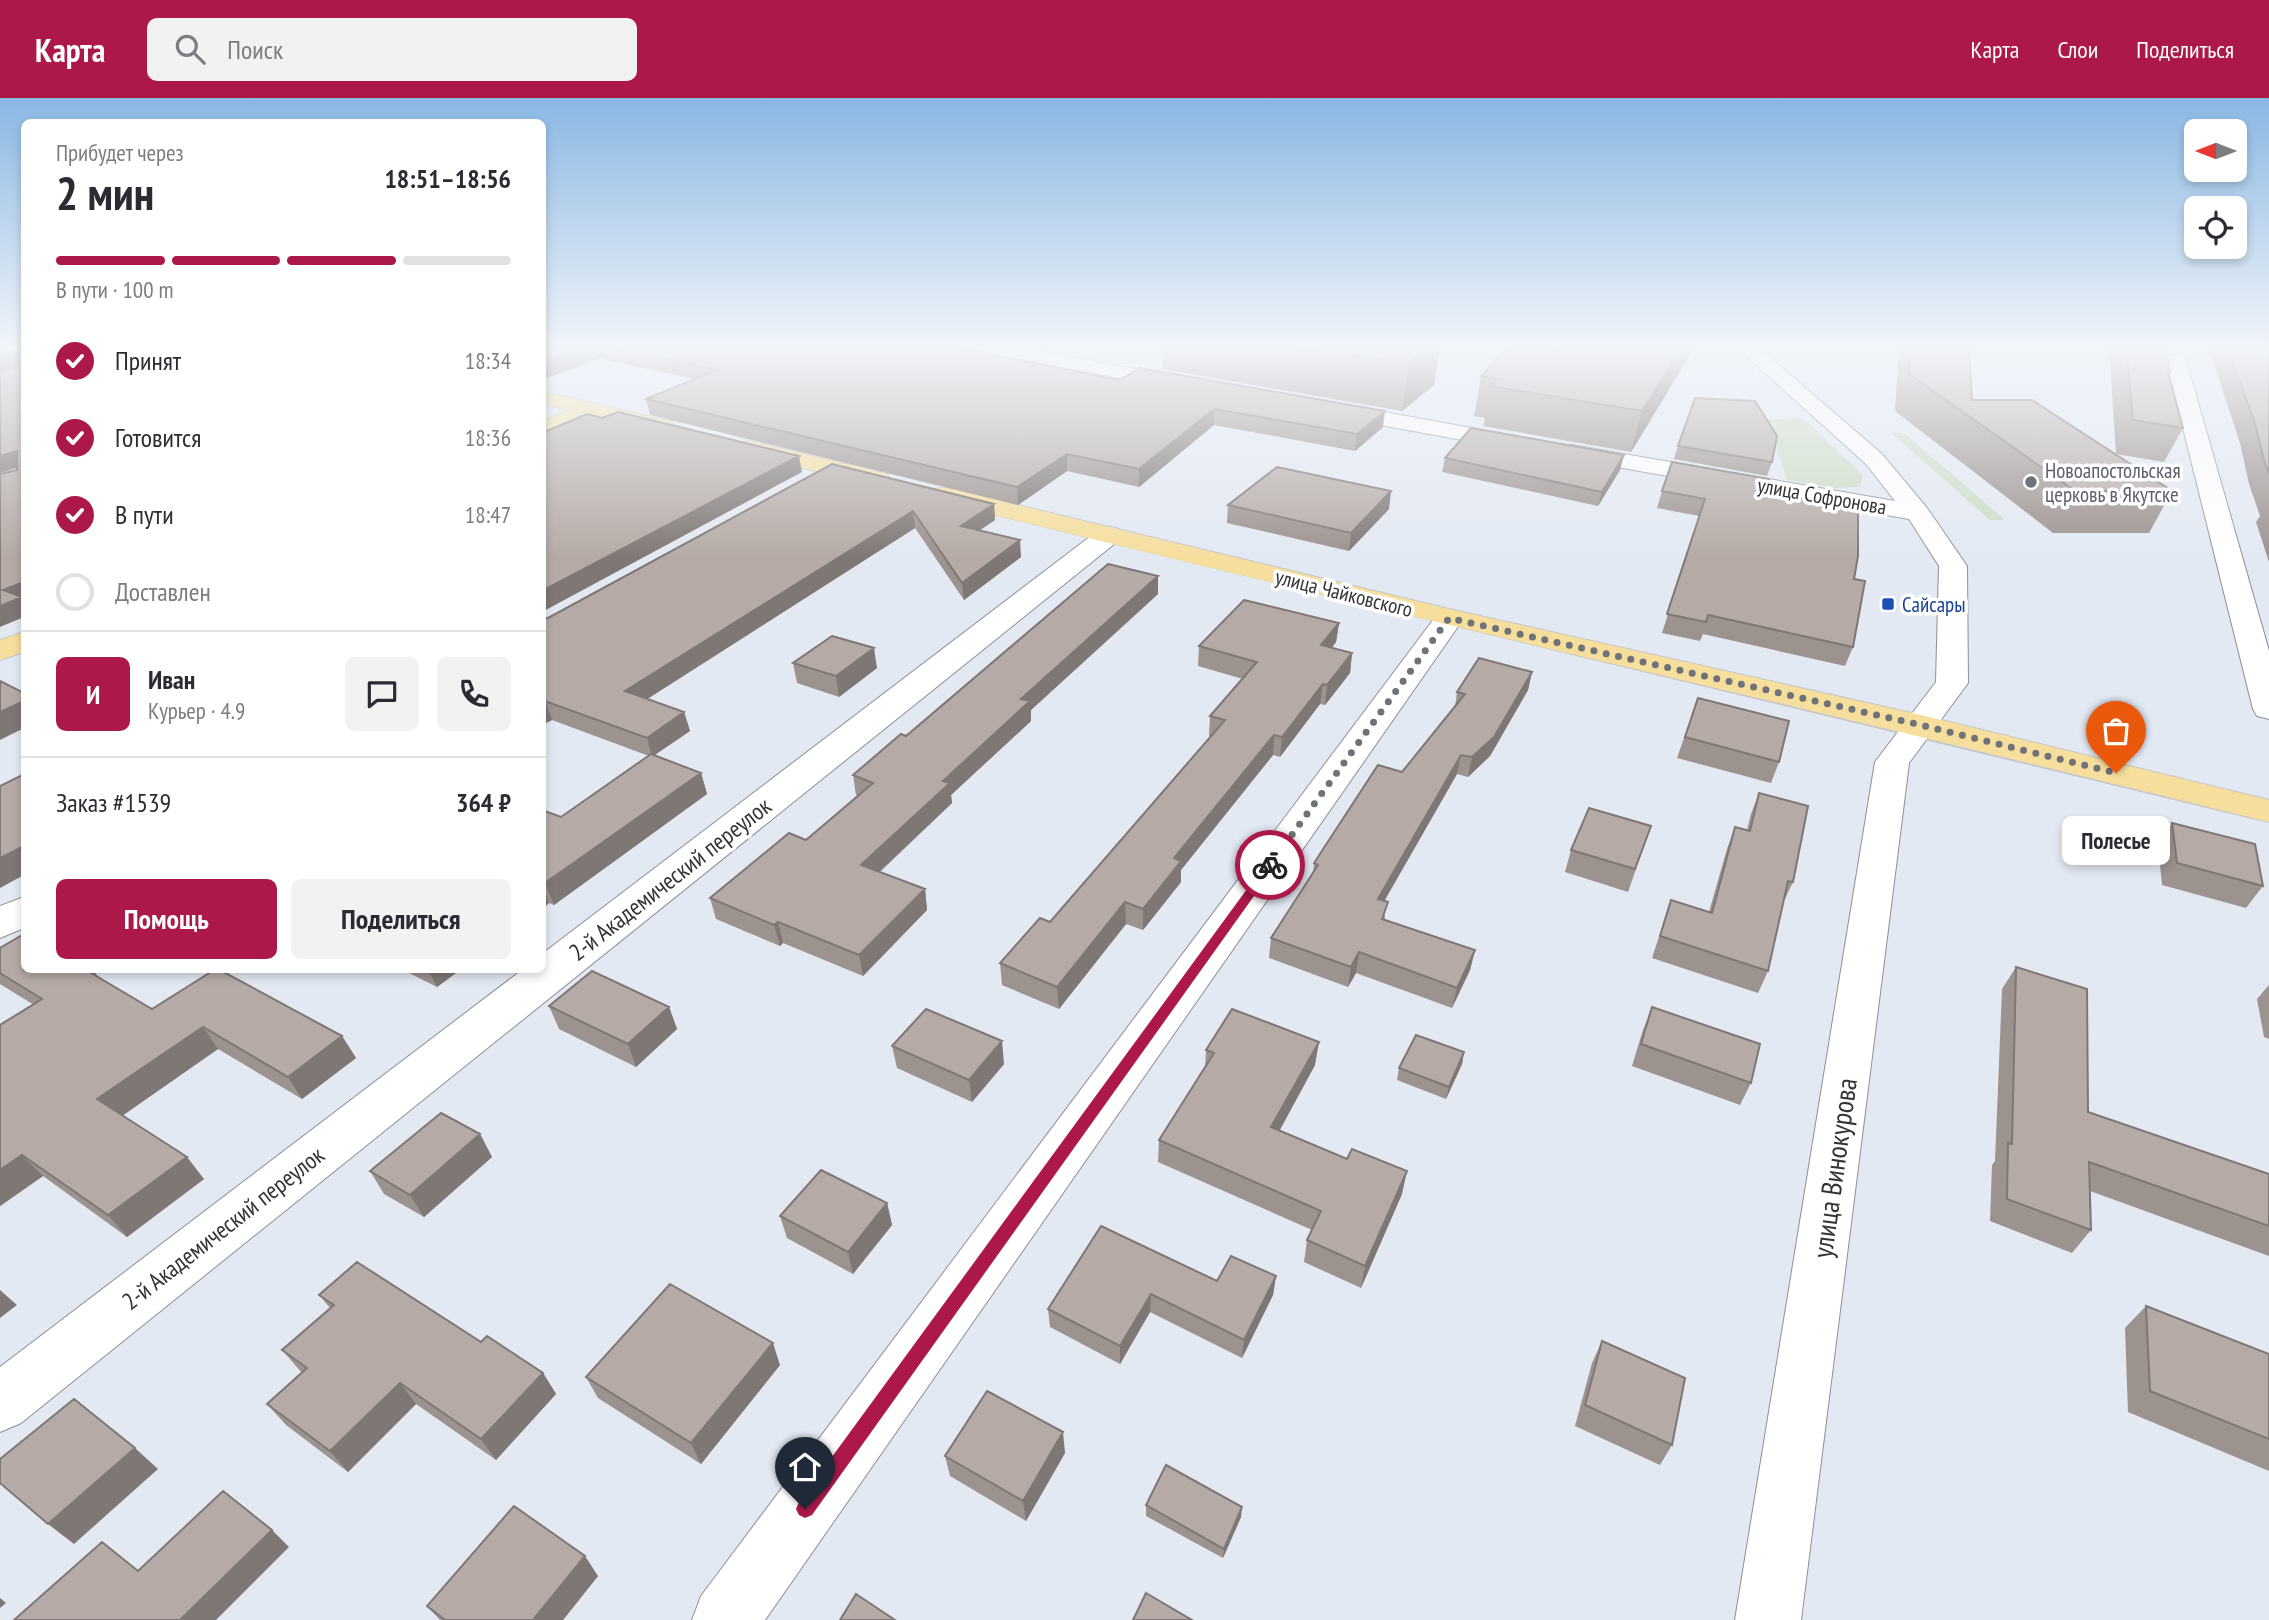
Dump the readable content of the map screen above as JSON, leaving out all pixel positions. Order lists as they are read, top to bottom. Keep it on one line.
{"streets":{"main road":["улица Чайковского"],"street":["улица Софронова","2-й Академический переулок","улица Винокурова"]},"crossings":[["улица Софронова","улица Винокурова"],["улица Чайковского","2-й Академический переулок"],["улица Чайковского","улица Винокурова"]],"places":{"other":["Новоапостольская церковь в Якутске","Полесье"],"transit":["Сайсары"]},"north":"left","page":{"header":"Карта","search":"Поиск","nav":["Карта","Слои","Поделиться"],"heading":["2 мин","Прибудет через","18:51–18:56"],"panel":["Иван","Курьер · 4.9","Заказ #1539","364 ₽"],"bar":"В пути · 100 m","list":[["Принят","18:34"],["Готовится","18:36"],["В пути","18:47"],"Доставлен"],"round":"И","bubble":"Полесье","buttons":["Помощь","Поделиться"]}}
